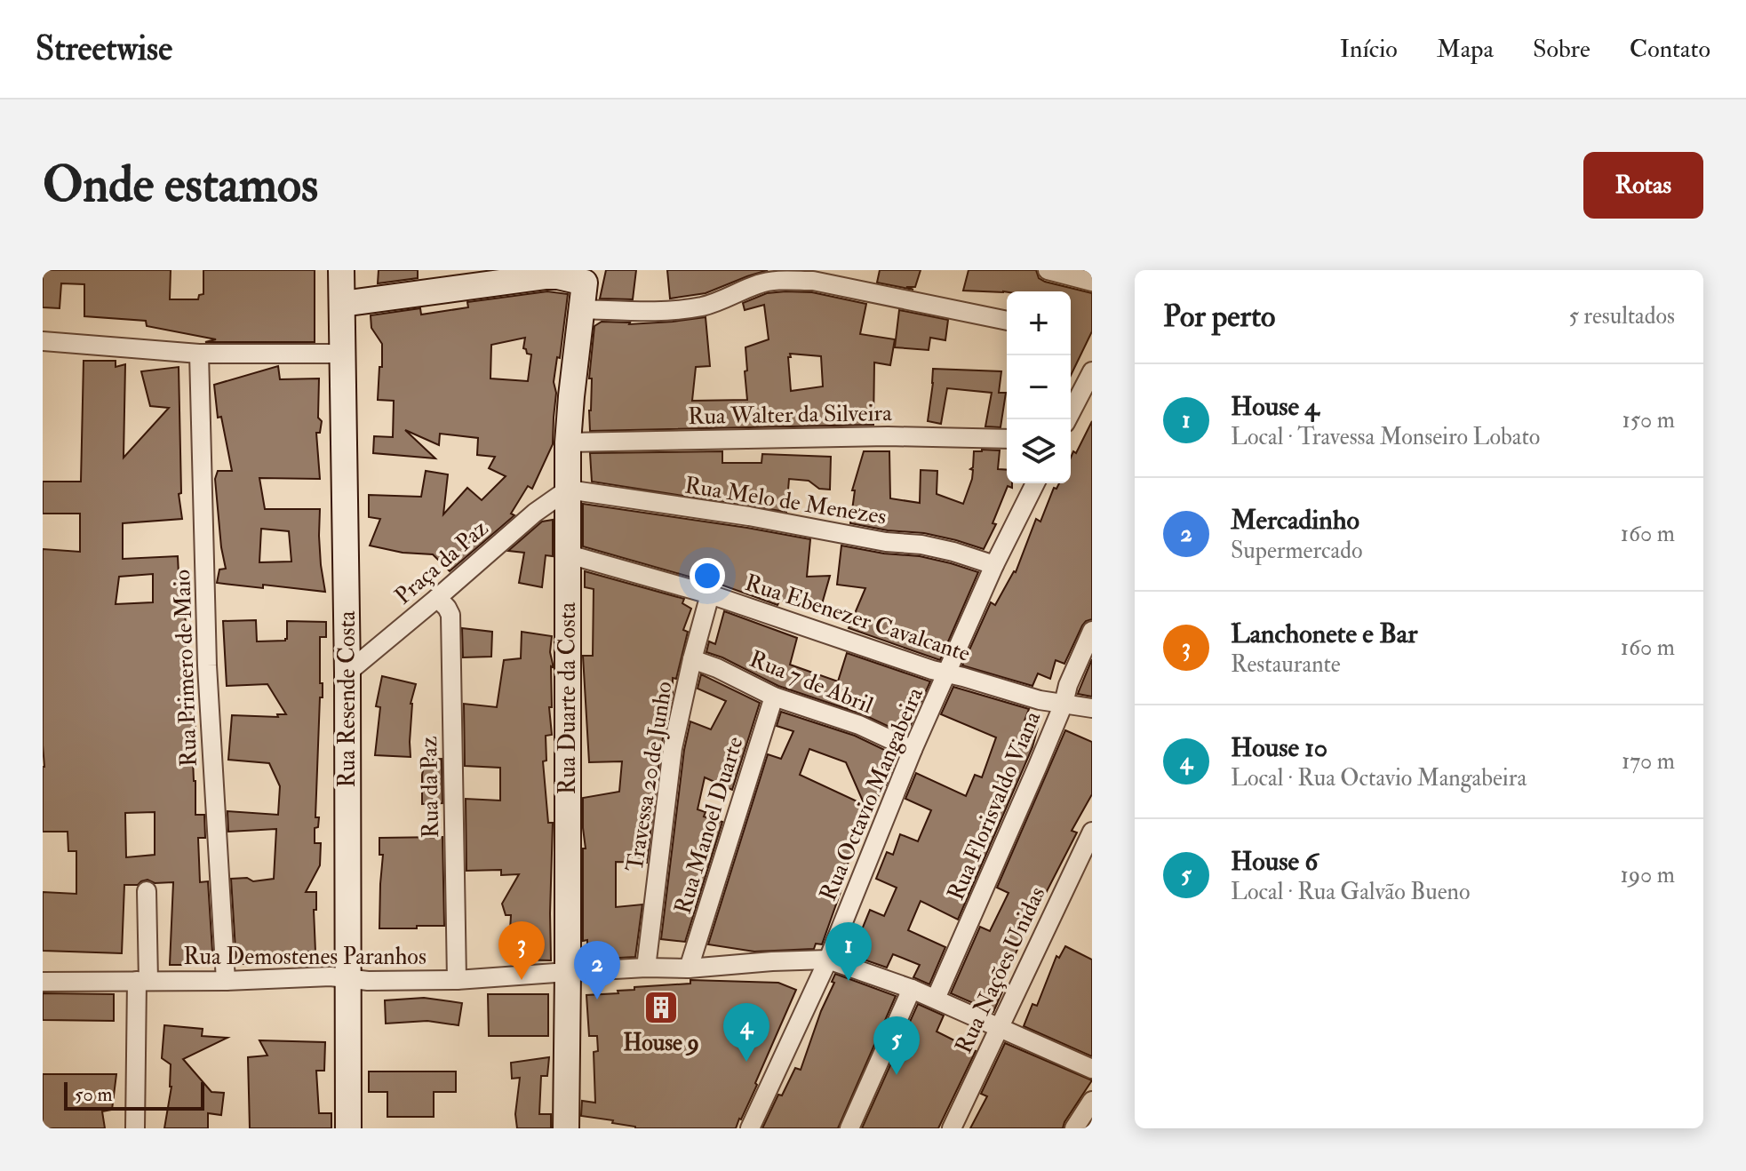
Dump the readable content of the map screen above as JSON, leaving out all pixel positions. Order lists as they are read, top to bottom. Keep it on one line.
{"streets":{"main road":["Rua Duarte da Costa","Rua Resende Costa"],"street":["Rua Walter da Silveira","Rua Melo de Menezes","Praça da Paz","Rua Ebenezer Cavalcante","Rua Primero de Maio","Rua 7 de Abril","Travessa 20 de Junho","Rua da Paz","Rua Octavio Mangabeira","Rua Florisvaldo Viana","Rua Manoel Duarte","Rua Demostenes Paranhos","Rua Nações Unidas"]},"crossings":[["Rua Walter da Silveira","Rua Duarte da Costa"],["Rua Melo de Menezes","Praça da Paz"],["Rua Melo de Menezes","Rua Duarte da Costa"],["Rua Melo de Menezes","Rua Octavio Mangabeira"],["Praça da Paz","Rua Duarte da Costa"],["Praça da Paz","Rua Resende Costa"],["Praça da Paz","Rua da Paz"],["Rua Ebenezer Cavalcante","Rua Duarte da Costa"],["Rua Ebenezer Cavalcante","Travessa 20 de Junho"],["Rua Ebenezer Cavalcante","Rua Octavio Mangabeira"],["Rua Ebenezer Cavalcante","Rua Florisvaldo Viana"],["Rua Primero de Maio","Rua Demostenes Paranhos"],["Rua 7 de Abril","Travessa 20 de Junho"],["Rua 7 de Abril","Rua Octavio Mangabeira"],["Rua 7 de Abril","Rua Manoel Duarte"],["Rua Duarte da Costa","Rua Demostenes Paranhos"],["Rua Resende Costa","Rua Demostenes Paranhos"],["Travessa 20 de Junho","Rua Demostenes Paranhos"],["Rua da Paz","Rua Demostenes Paranhos"],["Rua Octavio Mangabeira","Rua Demostenes Paranhos"],["Rua Manoel Duarte","Rua Demostenes Paranhos"]],"places":{"building":["House 9"]},"scale_bar":"50 m","page":{"header":"Streetwise","nav":["Início","Mapa","Sobre","Contato"],"buttons":"Rotas","title":"Onde estamos","heading":["Por perto","5 resultados"],"map_buttons":["+","−"],"list":[{"mark":"1","name":"House 4","note":"Local · Travessa Monseiro Lobato","value":"150 m"},{"mark":"2","name":"Mercadinho","note":"Supermercado","value":"160 m"},{"mark":"3","name":"Lanchonete e Bar","note":"Restaurante","value":"160 m"},{"mark":"4","name":"House 10","note":"Local · Rua Octavio Mangabeira","value":"170 m"},{"mark":"5","name":"House 6","note":"Local · Rua Galvão Bueno","value":"190 m"}],"pins":["3","1","2","4","5"],"scale":"50 m"}}
